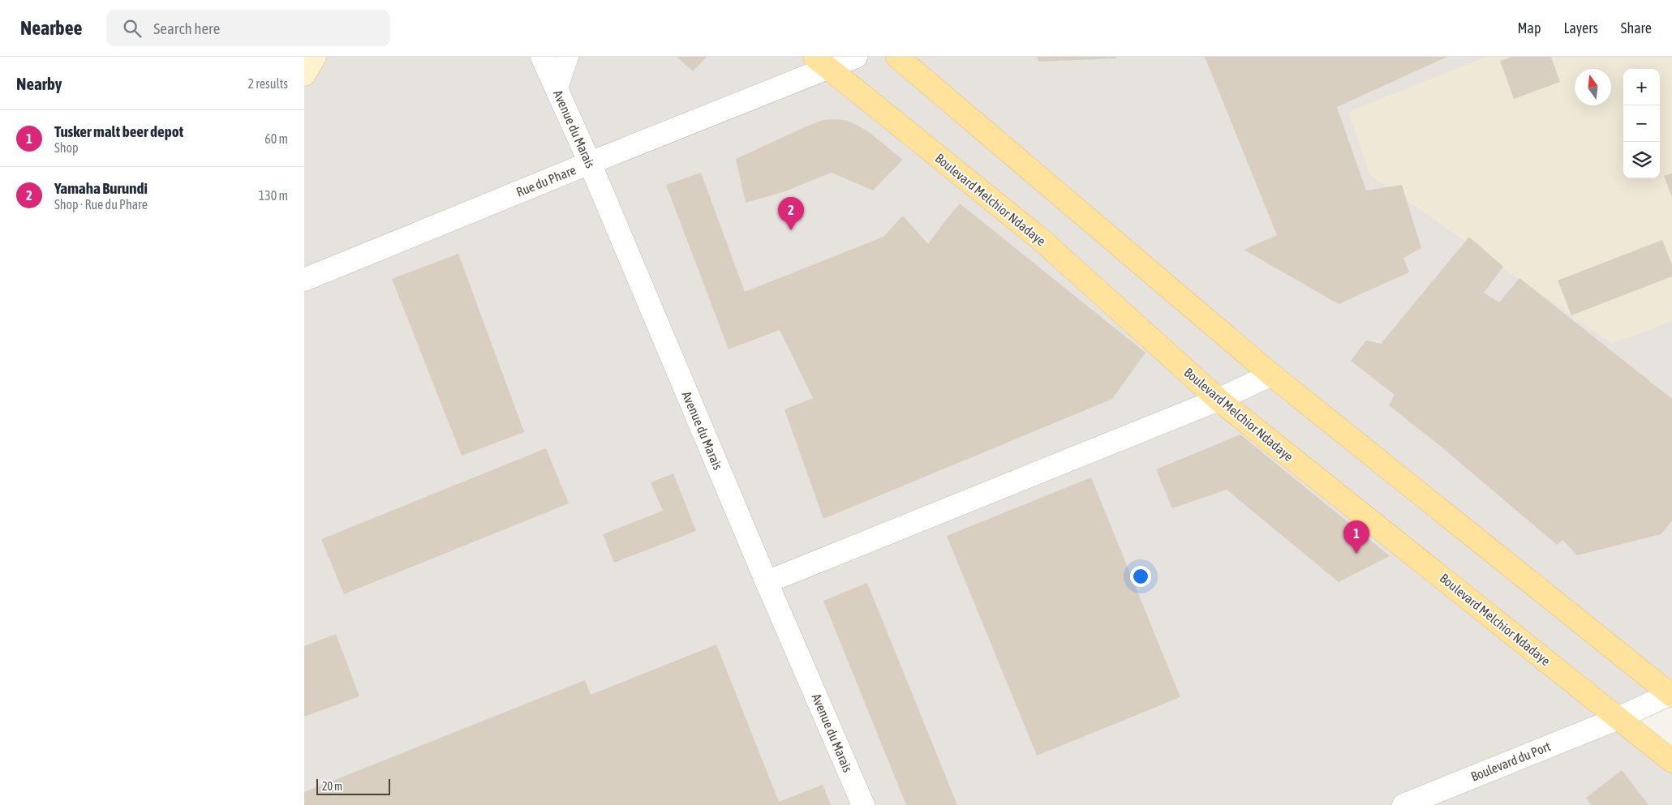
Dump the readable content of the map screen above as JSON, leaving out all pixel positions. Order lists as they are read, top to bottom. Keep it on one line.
{"streets":{"main road":["Boulevard Melchior Ndadaye"],"street":["Avenue du Marais","Rue du Phare","Boulevard du Port"]},"crossings":[["Avenue du Marais","Rue du Phare"],["Rue du Phare","Boulevard Melchior Ndadaye"],["Boulevard Melchior Ndadaye","Boulevard du Port"]],"scale_bar":"20 m","north":"top","page":{"header":"Nearbee","search":"Search here","nav":["Map","Layers","Share"],"heading":["Nearby","2 results"],"map_buttons":["+","−"],"list":[{"mark":"1","name":"Tusker malt beer depot","note":"Shop","value":"60 m"},{"mark":"2","name":"Yamaha Burundi","note":"Shop · Rue du Phare","value":"130 m"}],"pins":["2","1"],"scale":"20 m"}}
